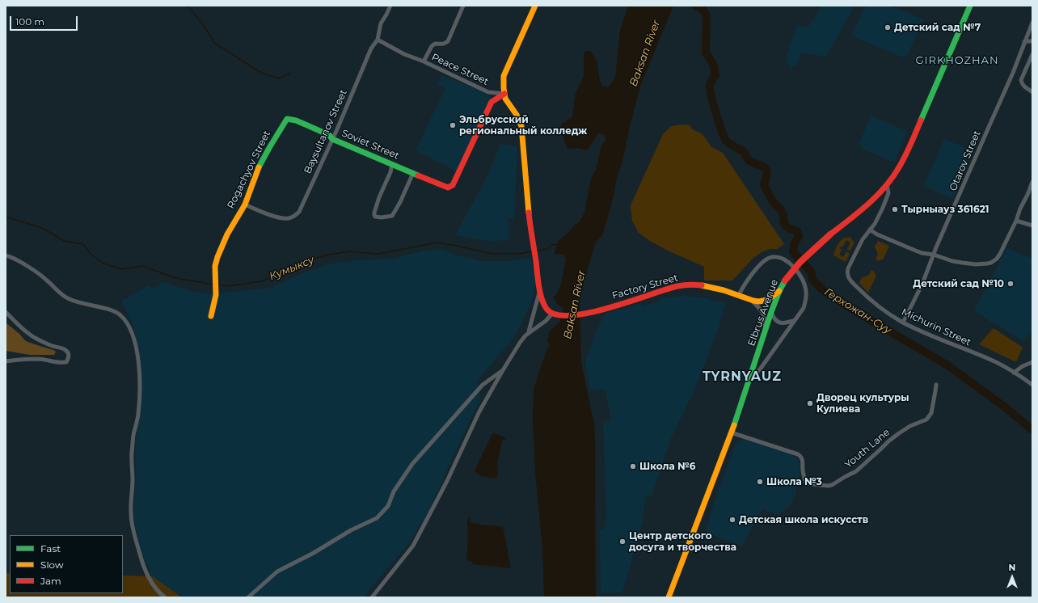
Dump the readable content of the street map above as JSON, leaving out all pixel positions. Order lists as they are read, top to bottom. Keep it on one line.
{"streets":{"street":["Peace Street","Baysultanov Street","Soviet Street","Otarov Street","Rogachyov Street","Factory Street","Elbrus Avenue","Michurin Street","Youth Lane"]},"crossings":[["Peace Street","Soviet Street"],["Baysultanov Street","Soviet Street"],["Baysultanov Street","Rogachyov Street"],["Soviet Street","Rogachyov Street"],["Otarov Street","Michurin Street"],["Elbrus Avenue","Michurin Street"],["Elbrus Avenue","Youth Lane"]],"districts":["GIRKHOZHAN","TYRNYAUZ"],"water":["Baksan River","Кумыксу","Герхожан-Суу"],"places":["Детский сад №7","Эльбрусский региональный колледж","Тырныауз 361621","Детский сад №10","Дворец культуры Кулиева","Школа №6","Школа №3","Детская школа искусств","Центр детского досуга и творчества"],"legend":["Fast","Slow","Jam"],"scale_bar":"100 m","north":"top"}
